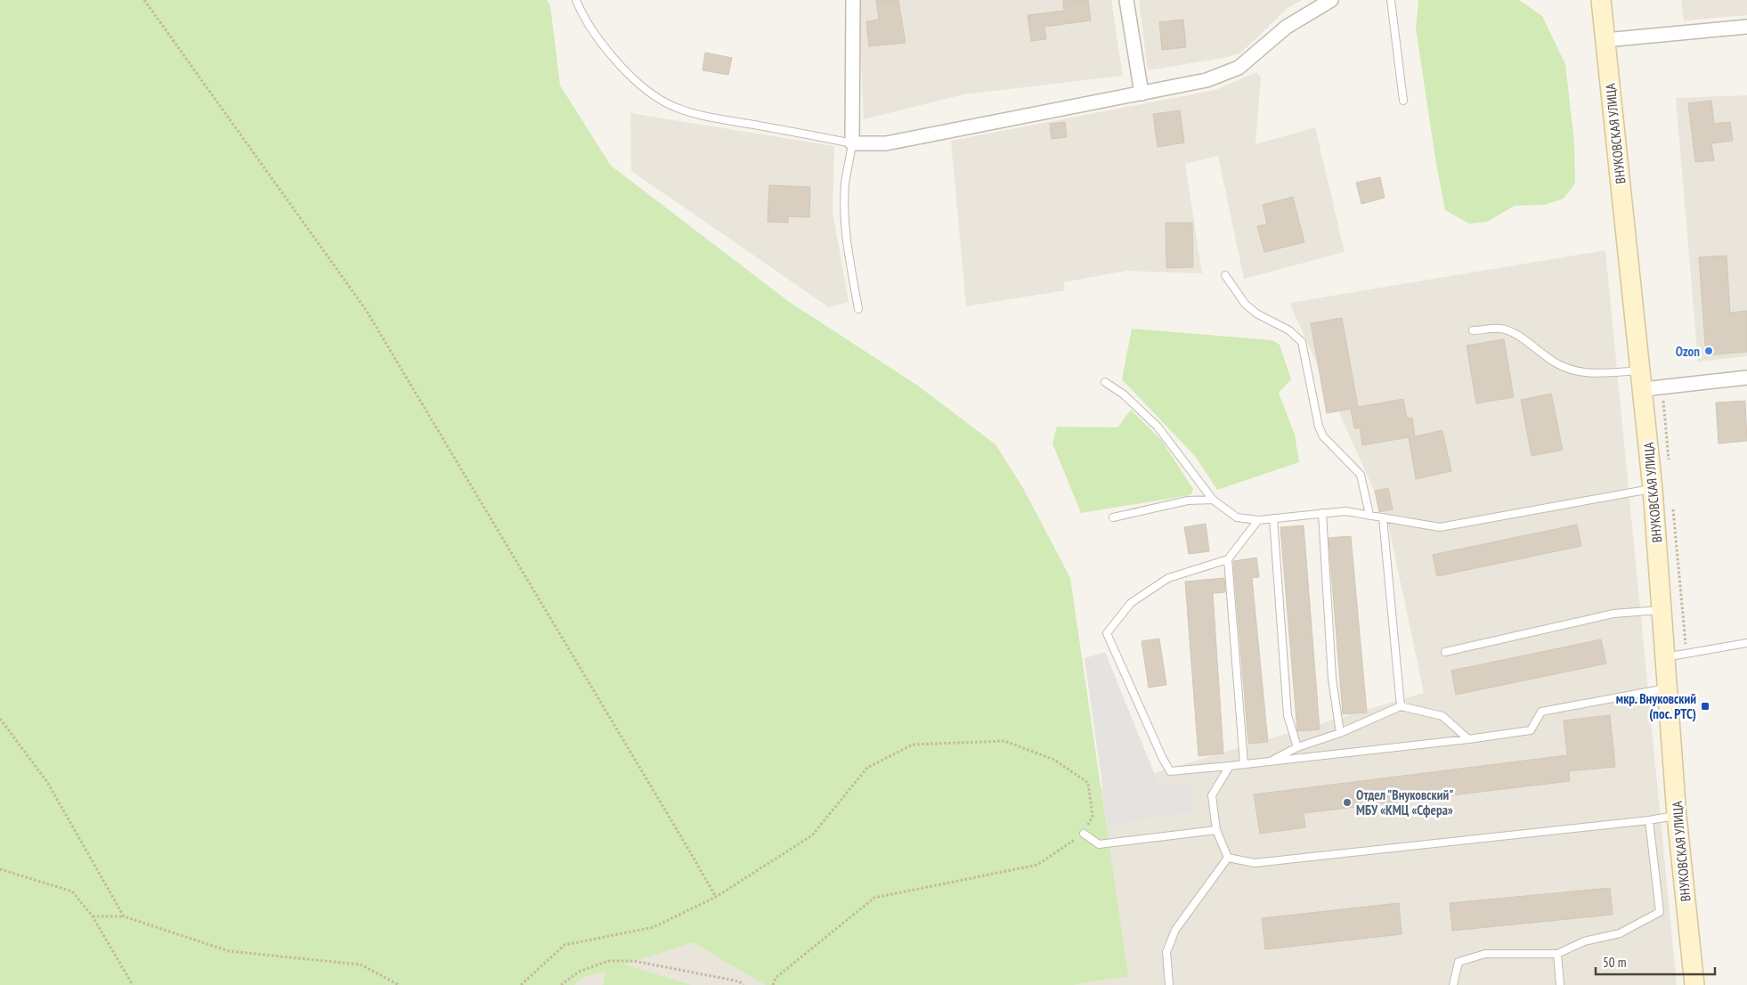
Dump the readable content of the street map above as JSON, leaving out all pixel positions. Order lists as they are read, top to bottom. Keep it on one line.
{"streets":{"main road":["ВНУКОВСКАЯ УЛИЦА"]},"places":{"other":["Ozon","Отдел \"Внуковский\" МБУ «КМЦ «Сфера»"],"transit":["мкр. Внуковский (пос. РТС)"]},"scale_bar":"50 m"}
